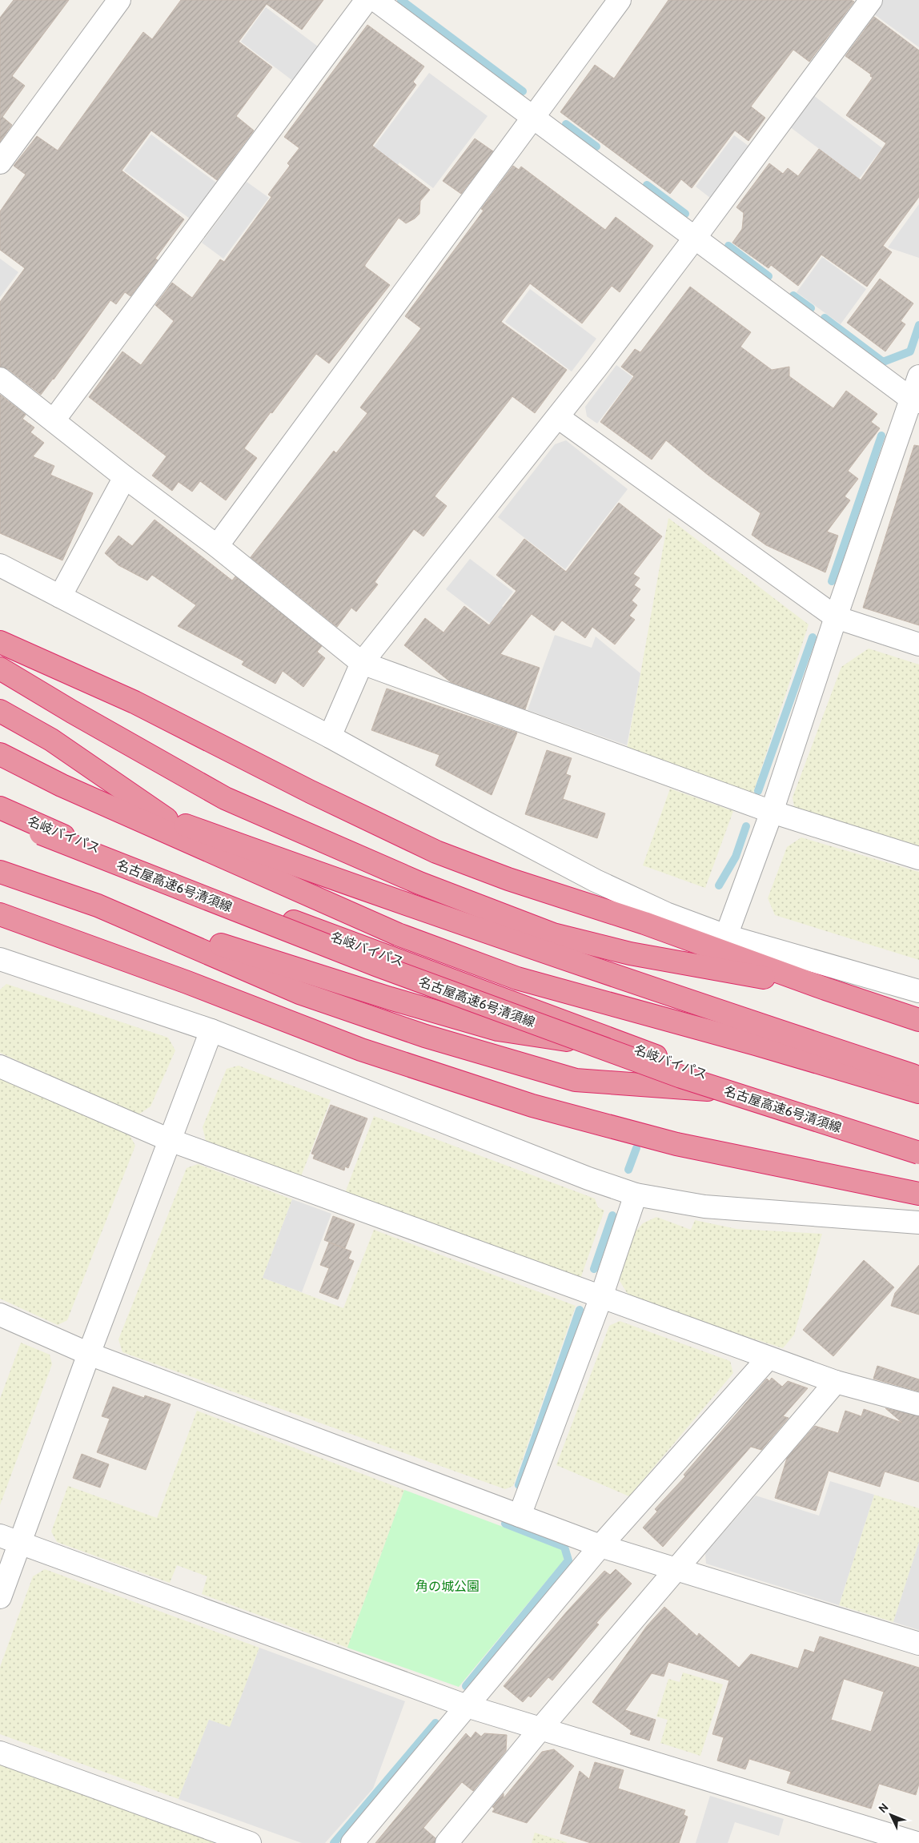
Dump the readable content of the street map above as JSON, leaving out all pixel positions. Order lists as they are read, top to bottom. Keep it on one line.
{"streets":{"highway":["名岐バイパス","名古屋高速6号清須線"]},"parks":["角の城公園"],"north":"top left"}
